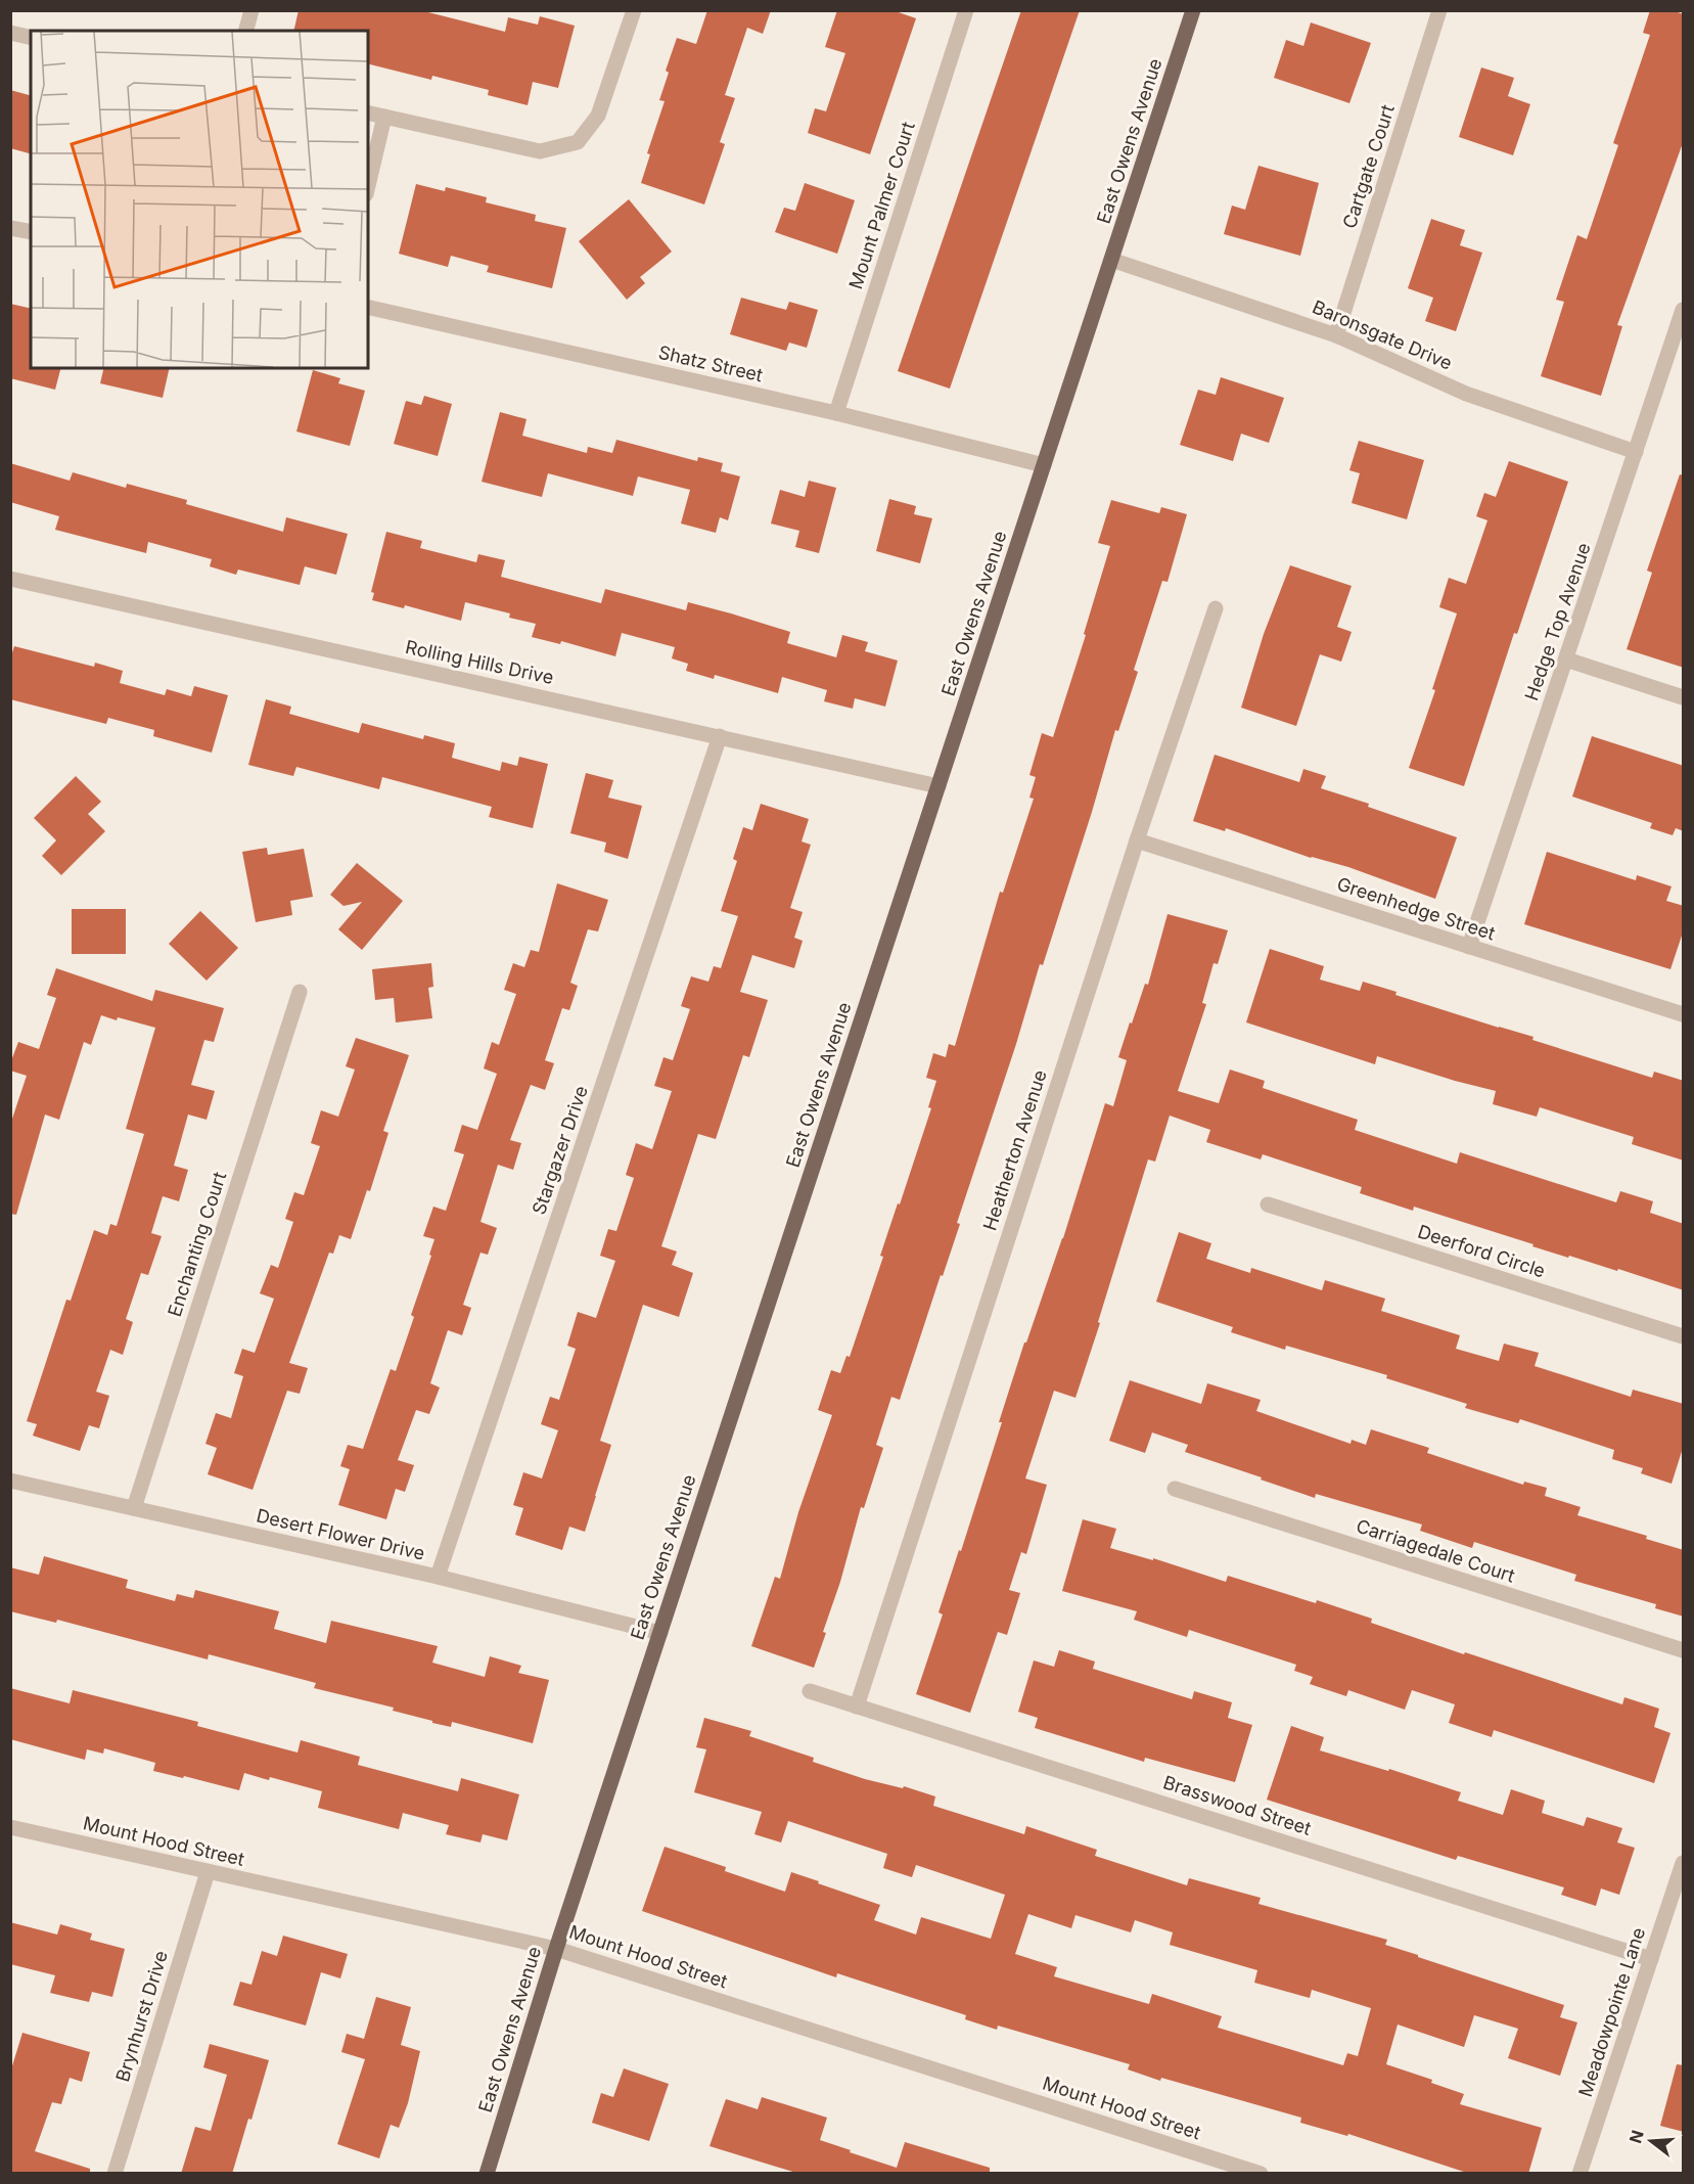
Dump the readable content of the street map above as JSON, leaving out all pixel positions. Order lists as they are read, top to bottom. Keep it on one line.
{"streets":{"main road":["East Owens Avenue"],"street":["Cartgate Court","Mount Palmer Court","Baronsgate Drive","Shatz Street","Hedge Top Avenue","Rolling Hills Drive","Greenhedge Street","Stargazer Drive","Heatherton Avenue","Enchanting Court","Deerford Circle","Desert Flower Drive","Carriagedale Court","Brasswood Street","Mount Hood Street","Meadowpointe Lane","Brynhurst Drive"]},"crossings":[["East Owens Avenue","Baronsgate Drive"],["East Owens Avenue","Shatz Street"],["East Owens Avenue","Rolling Hills Drive"],["East Owens Avenue","Desert Flower Drive"],["East Owens Avenue","Mount Hood Street"],["Cartgate Court","Baronsgate Drive"],["Mount Palmer Court","Shatz Street"],["Baronsgate Drive","Hedge Top Avenue"],["Hedge Top Avenue","Greenhedge Street"],["Rolling Hills Drive","Stargazer Drive"],["Greenhedge Street","Heatherton Avenue"],["Stargazer Drive","Desert Flower Drive"],["Heatherton Avenue","Brasswood Street"],["Enchanting Court","Desert Flower Drive"],["Brasswood Street","Meadowpointe Lane"],["Mount Hood Street","Brynhurst Drive"]],"north":"left"}
